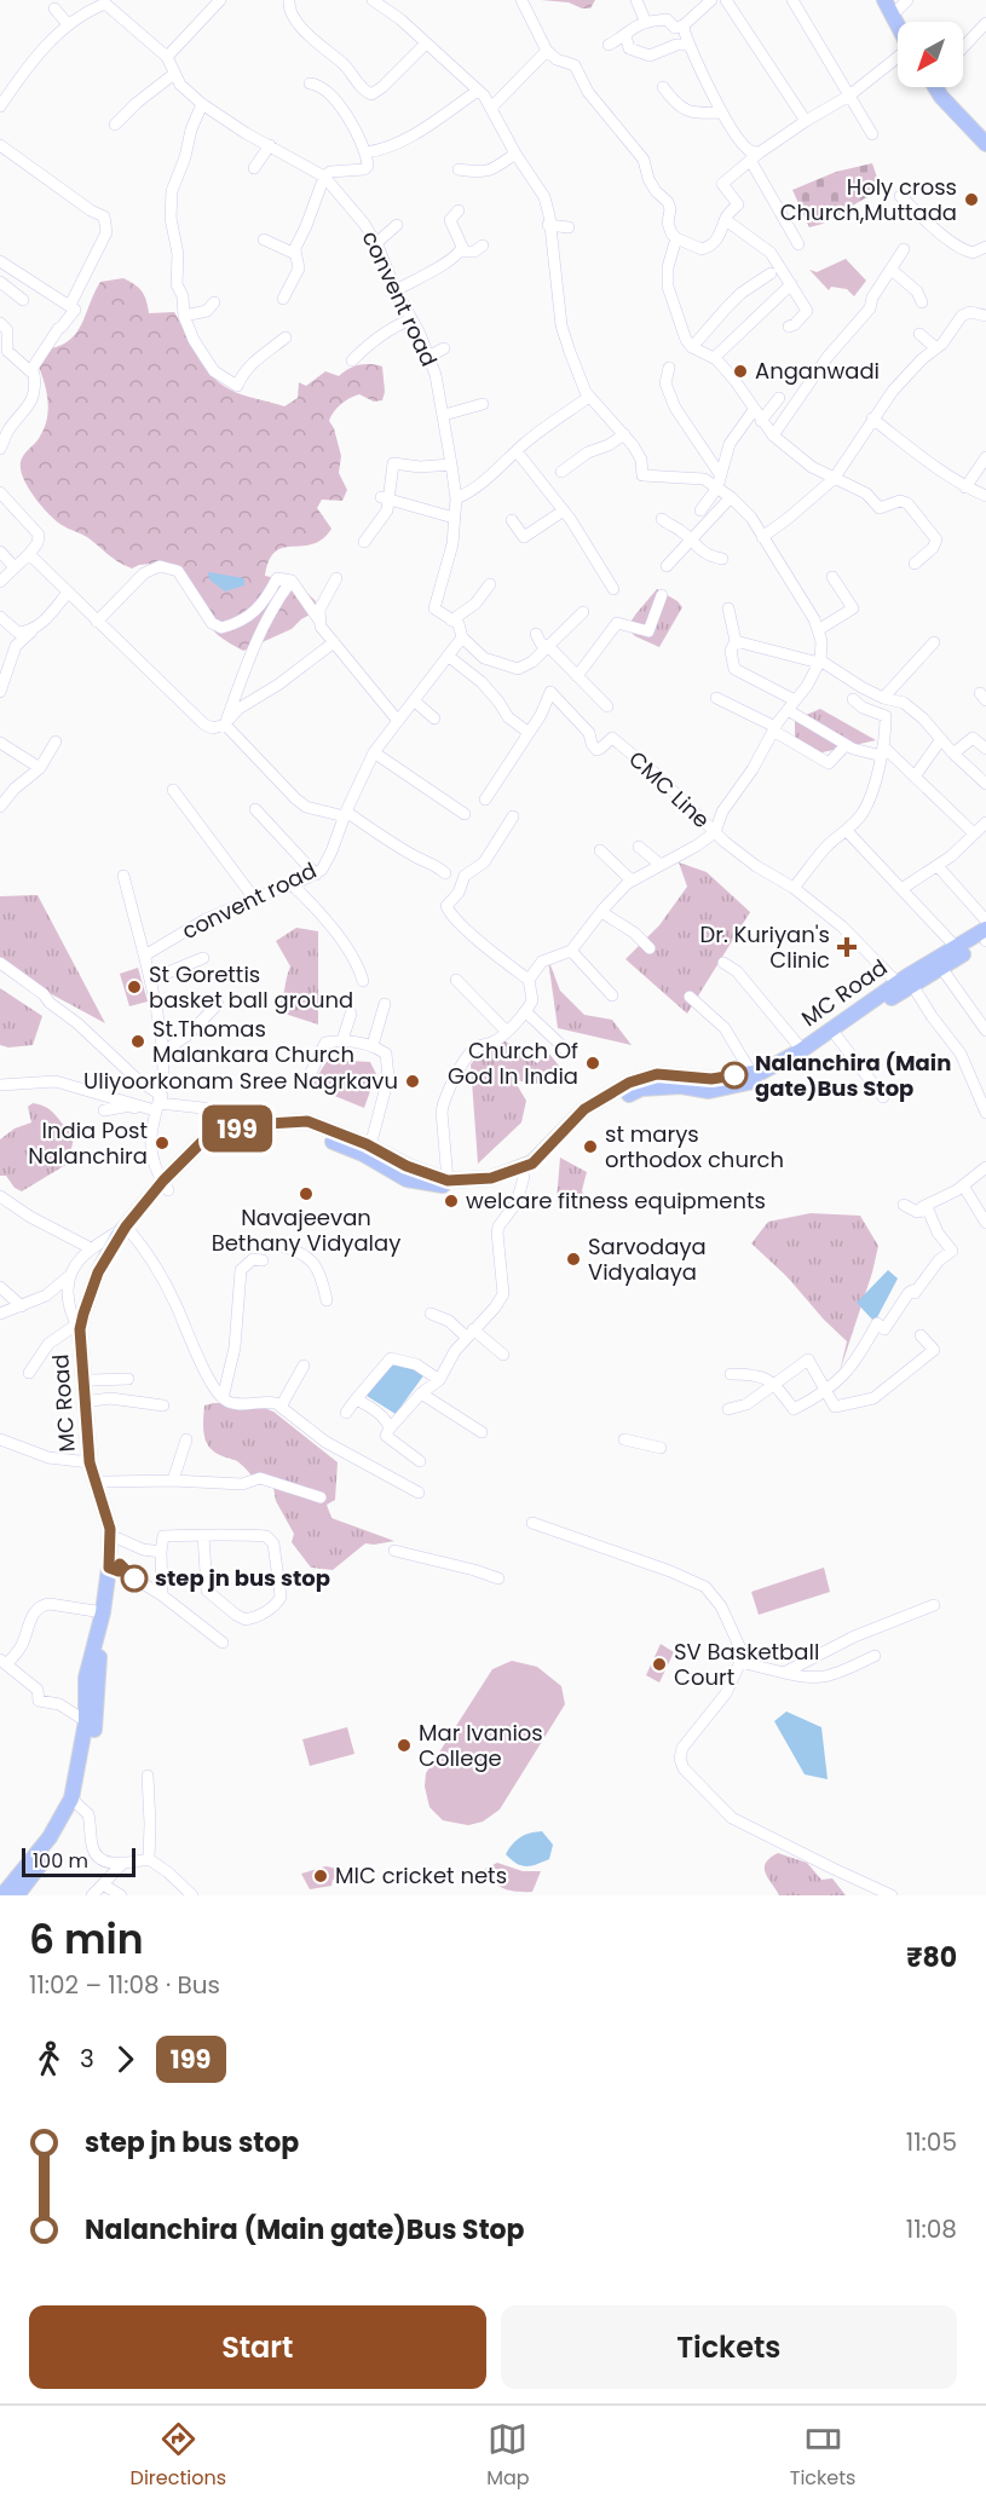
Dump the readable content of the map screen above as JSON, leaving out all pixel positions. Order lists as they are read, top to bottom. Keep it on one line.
{"streets":{"main road":["MC Road"],"street":["convent road","CMC Line"]},"crossings":[["CMC Line","MC Road"]],"places":{"other":["Holy cross Church,Muttada","Anganwadi","St Gorettis basket ball ground","St.Thomas Malankara Church","Church Of God In India","Nalanchira (Main gate)Bus Stop","Uliyoorkonam Sree Nagrkavu","India Post Nalanchira","st marys orthodox church","Navajeevan Bethany Vidyalay","welcare fitness equipments","Sarvodaya Vidyalaya","step jn bus stop","SV Basketball Court","Mar Ivanios College","MIC cricket nets"],"health":["Dr. Kuriyan's Clinic"]},"lines":["bus line 199"],"scale_bar":"100 m","north":"bottom left","page":{"on_map":"199","scale":"100 m","heading":["6 min","11:02 – 11:08 · Bus","₹80"],"legs":["3","199"],"list":[{"name":"step jn bus stop","value":"11:05"},{"name":"Nalanchira (Main gate)Bus Stop","value":"11:08"}],"buttons":["Start","Tickets"],"tabs":["Directions","Map","Tickets"]}}
